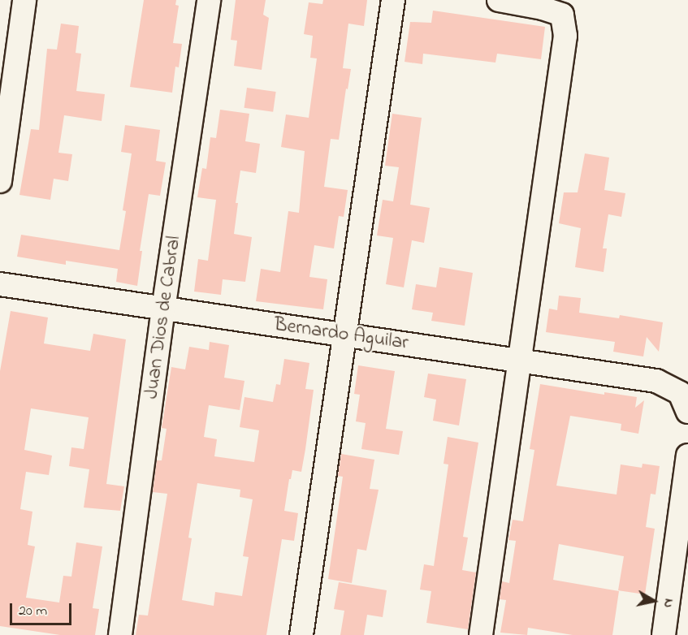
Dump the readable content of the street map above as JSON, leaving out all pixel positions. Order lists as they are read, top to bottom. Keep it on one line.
{"streets":{"street":["Juan Dios de Cabral","Bernardo Aguilar"]},"crossings":[["Juan Dios de Cabral","Bernardo Aguilar"]],"scale_bar":"20 m","north":"right"}
